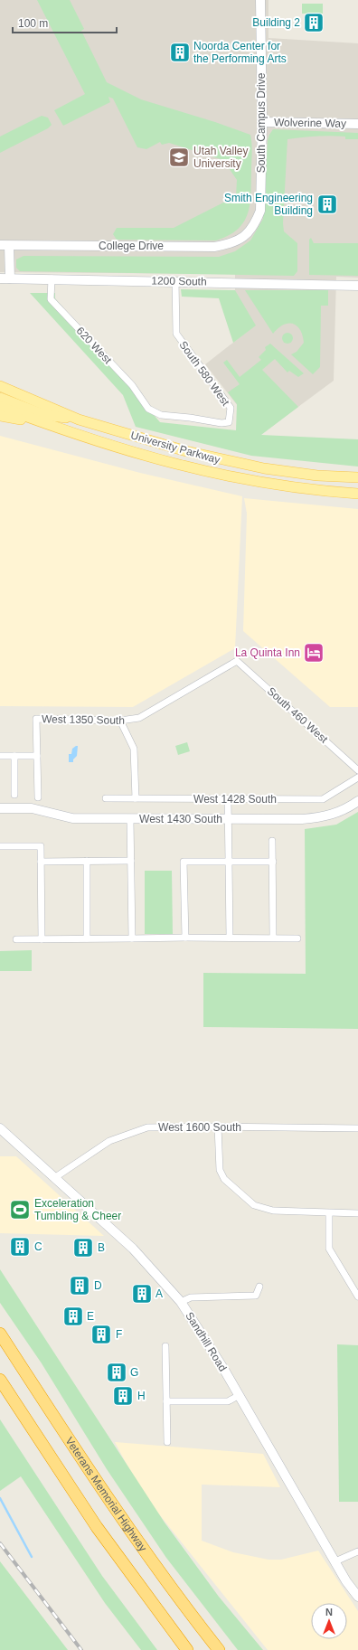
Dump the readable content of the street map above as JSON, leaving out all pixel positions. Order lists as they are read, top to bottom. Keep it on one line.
{"streets":{"highway":["Veterans Memorial Highway"],"main road":["University Parkway"],"street":["South Campus Drive","Wolverine Way","College Drive","1200 South","620 West","South 580 West","South 460 West","West 1350 South","West 1428 South","West 1430 South","West 1600 South","Sandhill Road"]},"crossings":[["South Campus Drive","Wolverine Way"],["South Campus Drive","College Drive"],["1200 South","620 West"],["1200 South","South 580 West"],["620 West","South 580 West"],["South 460 West","West 1350 South"],["West 1600 South","Sandhill Road"]],"places":{"building":["Building 2","Noorda Center for the Performing Arts","Smith Engineering Building","C","B","D","A","E","F","G","H"],"school or university":["Utah Valley University"],"hotel":["La Quinta Inn"],"sports":["Exceleration Tumbling & Cheer"]},"scale_bar":"100 m","north":"top"}
